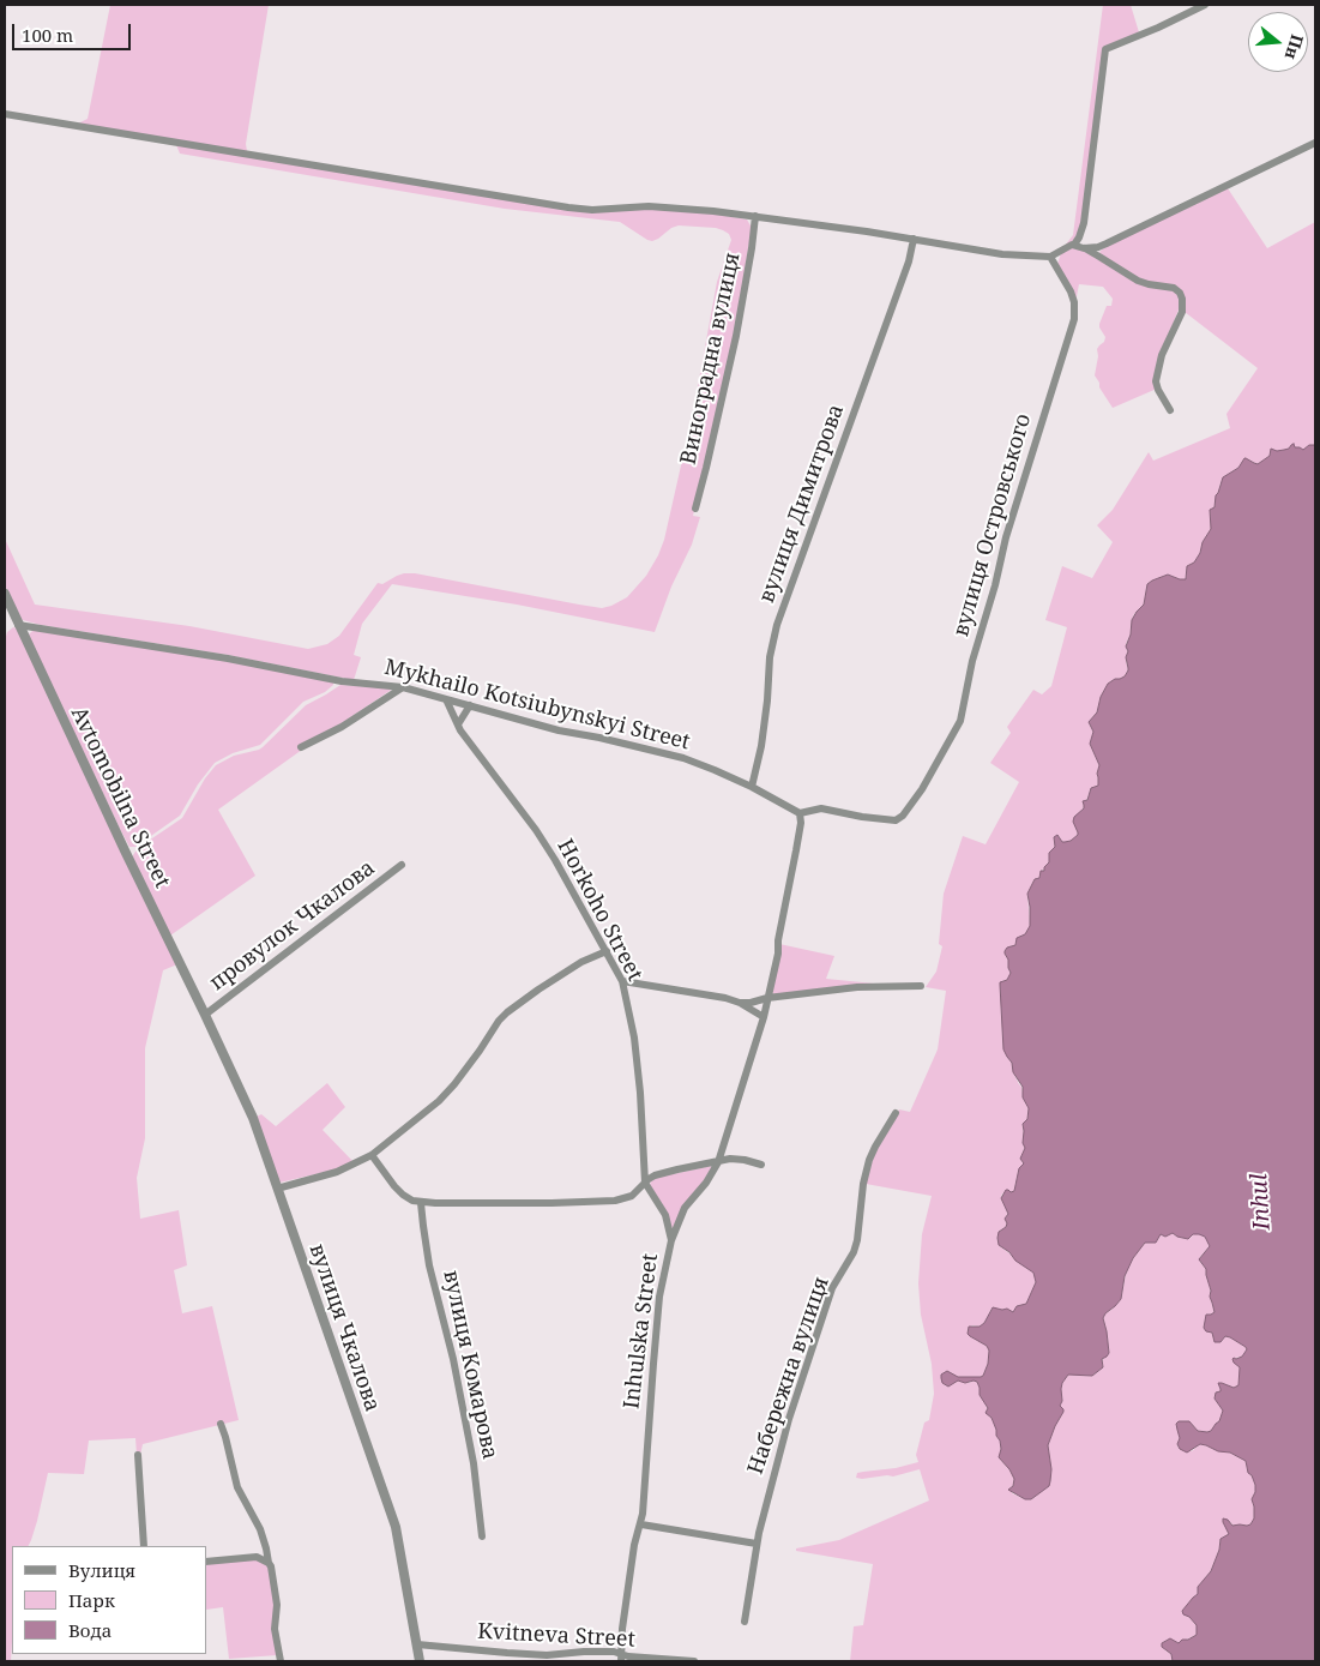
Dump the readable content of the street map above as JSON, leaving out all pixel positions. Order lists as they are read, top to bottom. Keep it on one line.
{"streets":{"street":["Виноградна вулиця","вулиця Димитрова","вулиця Островського","Mykhailo Kotsiubynskyi Street","Avtomobilna Street","Horkoho Street","провулок Чкалова","вулиця Чкалова","Inhulska Street","вулиця Комарова","Набережна вулиця","Kvitneva Street"]},"crossings":[["вулиця Димитрова","Mykhailo Kotsiubynskyi Street"],["вулиця Островського","Mykhailo Kotsiubynskyi Street"],["вулиця Островського","Inhulska Street"],["Mykhailo Kotsiubynskyi Street","Avtomobilna Street"],["Mykhailo Kotsiubynskyi Street","Horkoho Street"],["Mykhailo Kotsiubynskyi Street","Inhulska Street"],["Avtomobilna Street","провулок Чкалова"],["Avtomobilna Street","вулиця Чкалова"],["Horkoho Street","Inhulska Street"],["провулок Чкалова","вулиця Чкалова"],["вулиця Чкалова","Kvitneva Street"],["Inhulska Street","Kvitneva Street"]],"water":["Inhul"],"legend":["Вулиця","Парк","Вода"],"scale_bar":"100 m","north":"right"}
